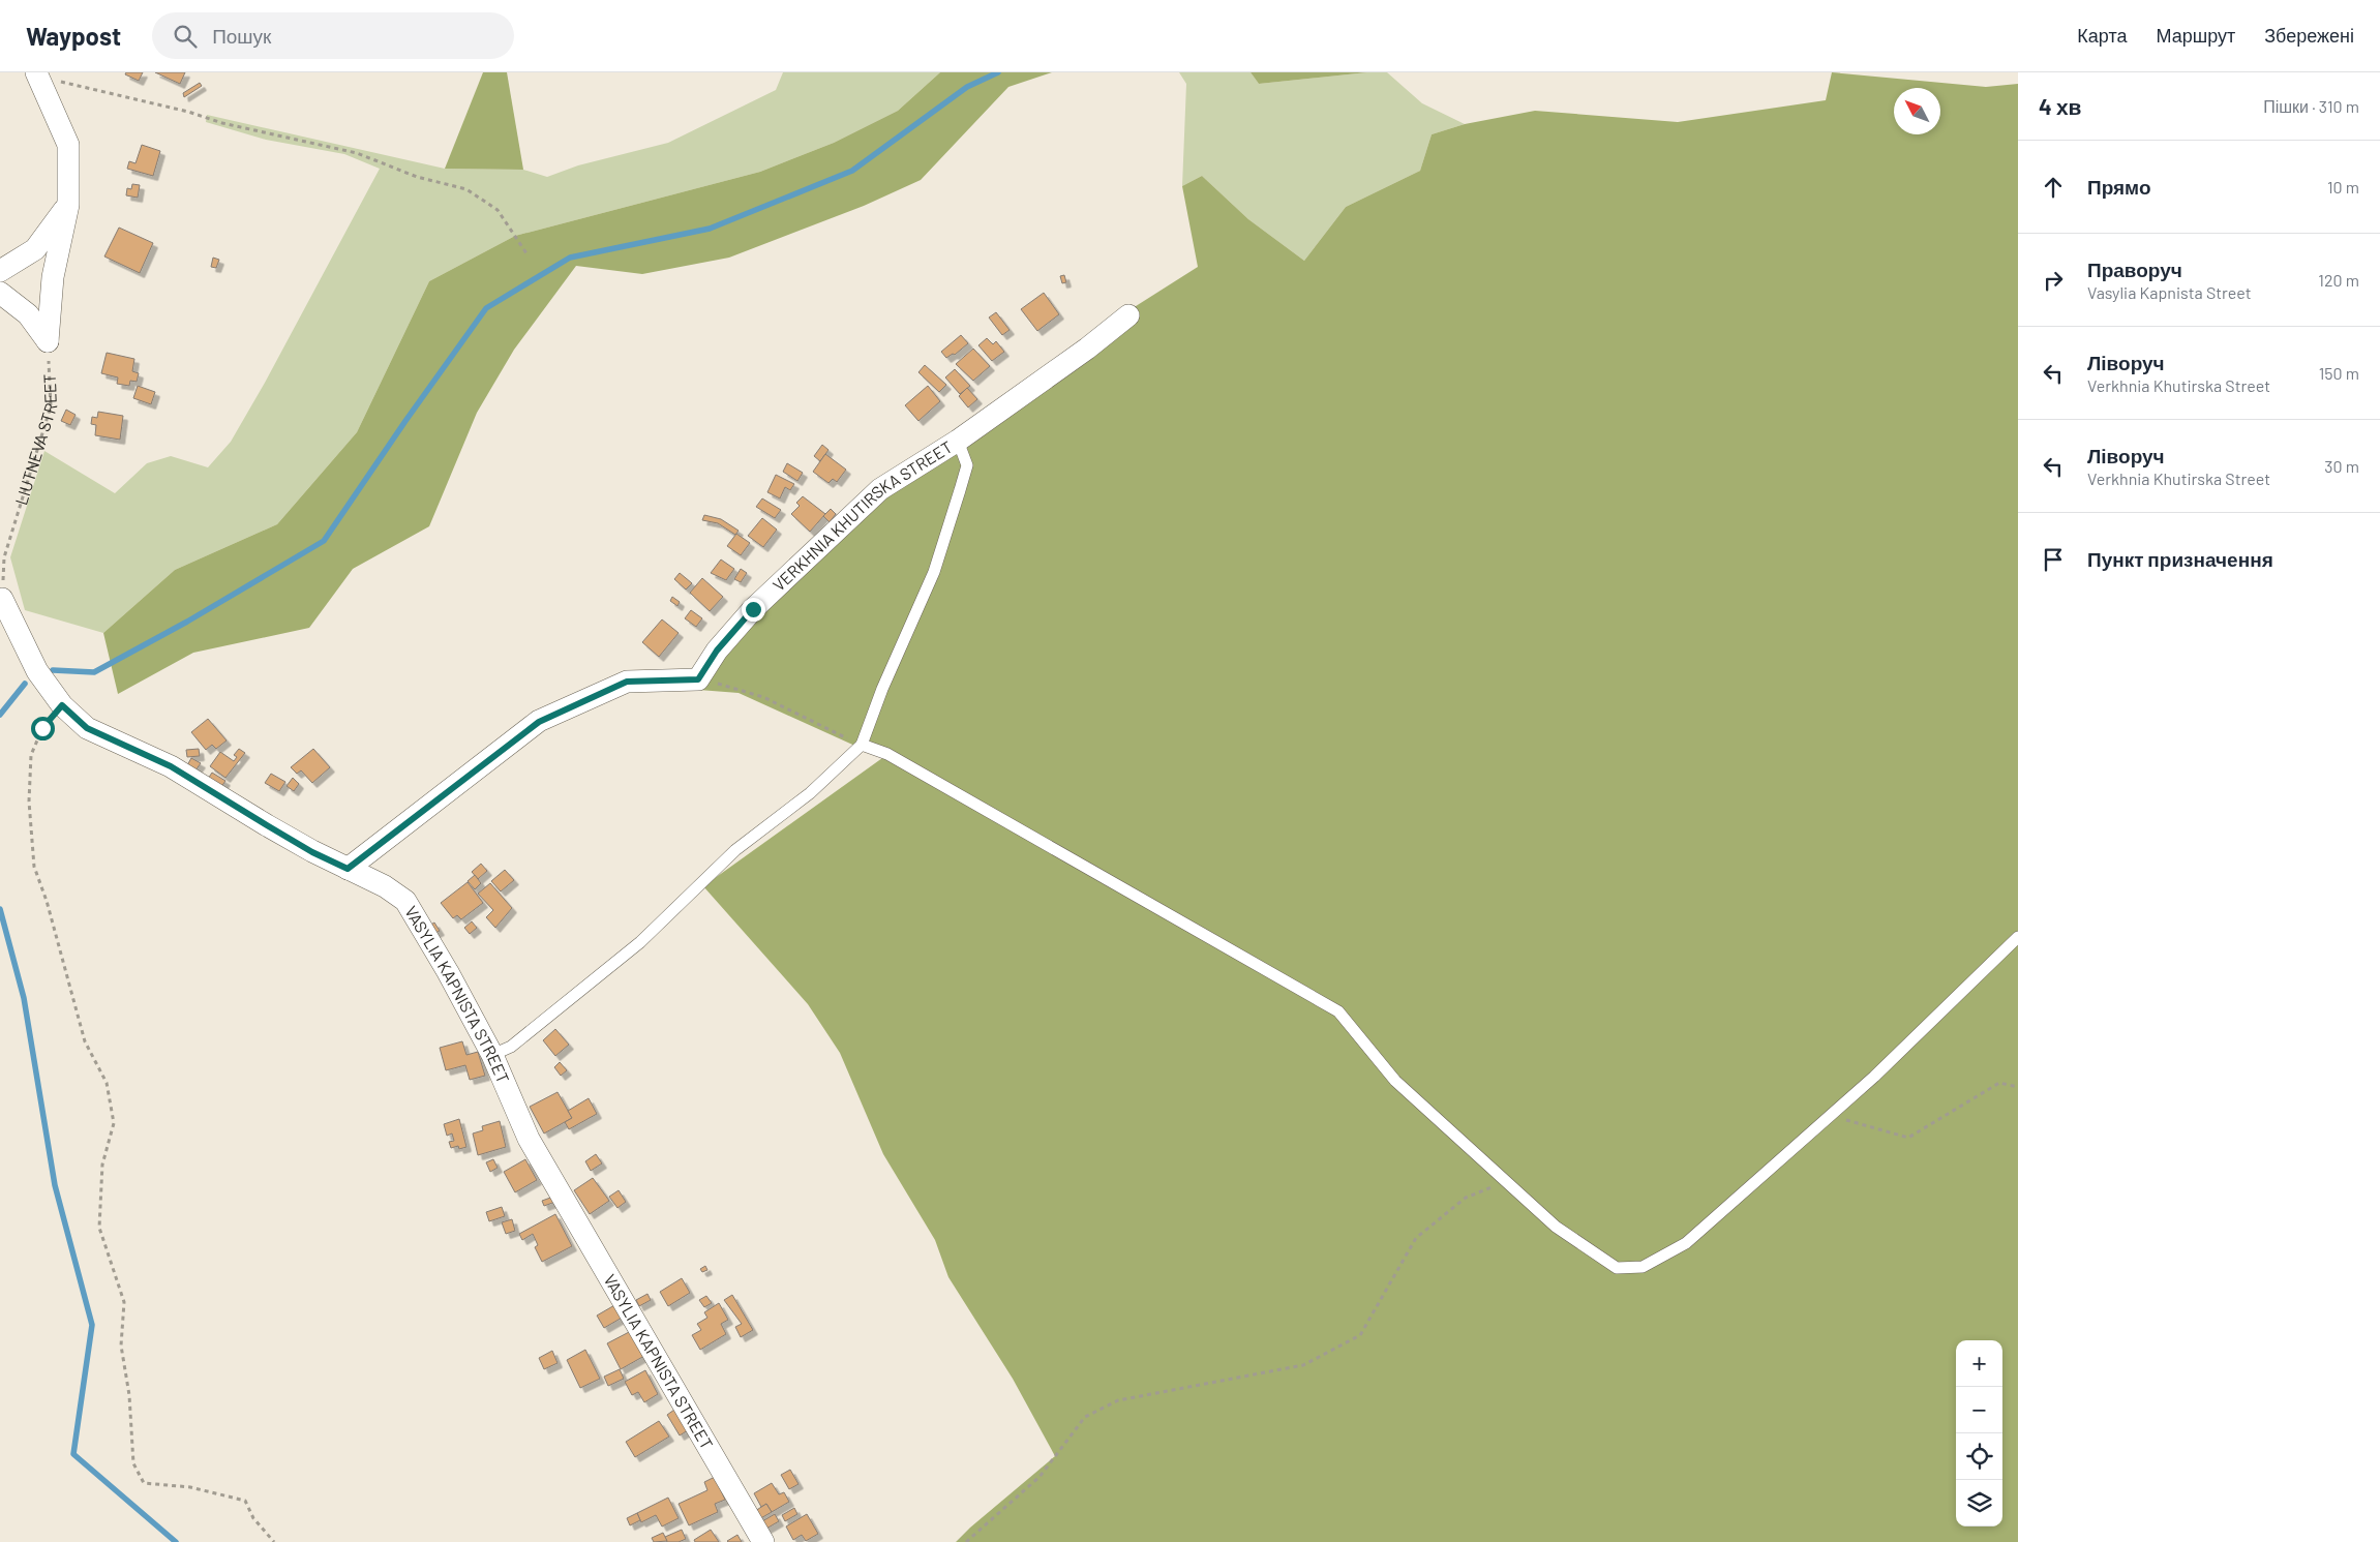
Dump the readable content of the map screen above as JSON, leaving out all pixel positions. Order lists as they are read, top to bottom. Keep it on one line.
{"streets":{"street":["VERKHNIA KHUTIRSKA STREET","VASYLIA KAPNISTA STREET"],"path":["LIUTNEVA STREET"]},"crossings":[["LIUTNEVA STREET","VASYLIA KAPNISTA STREET"]],"north":"top left","page":{"header":"Waypost","search":"Пошук","nav":["Карта","Маршрут","Збережені"],"heading":["4 хв","Пішки · 310 m"],"list":[["Прямо","10 m"],["Праворуч","Vasylia Kapnista Street","120 m"],["Ліворуч","Verkhnia Khutirska Street","150 m"],["Ліворуч","Verkhnia Khutirska Street","30 m"],"Пункт призначення"],"map_buttons":["+","−"]}}
